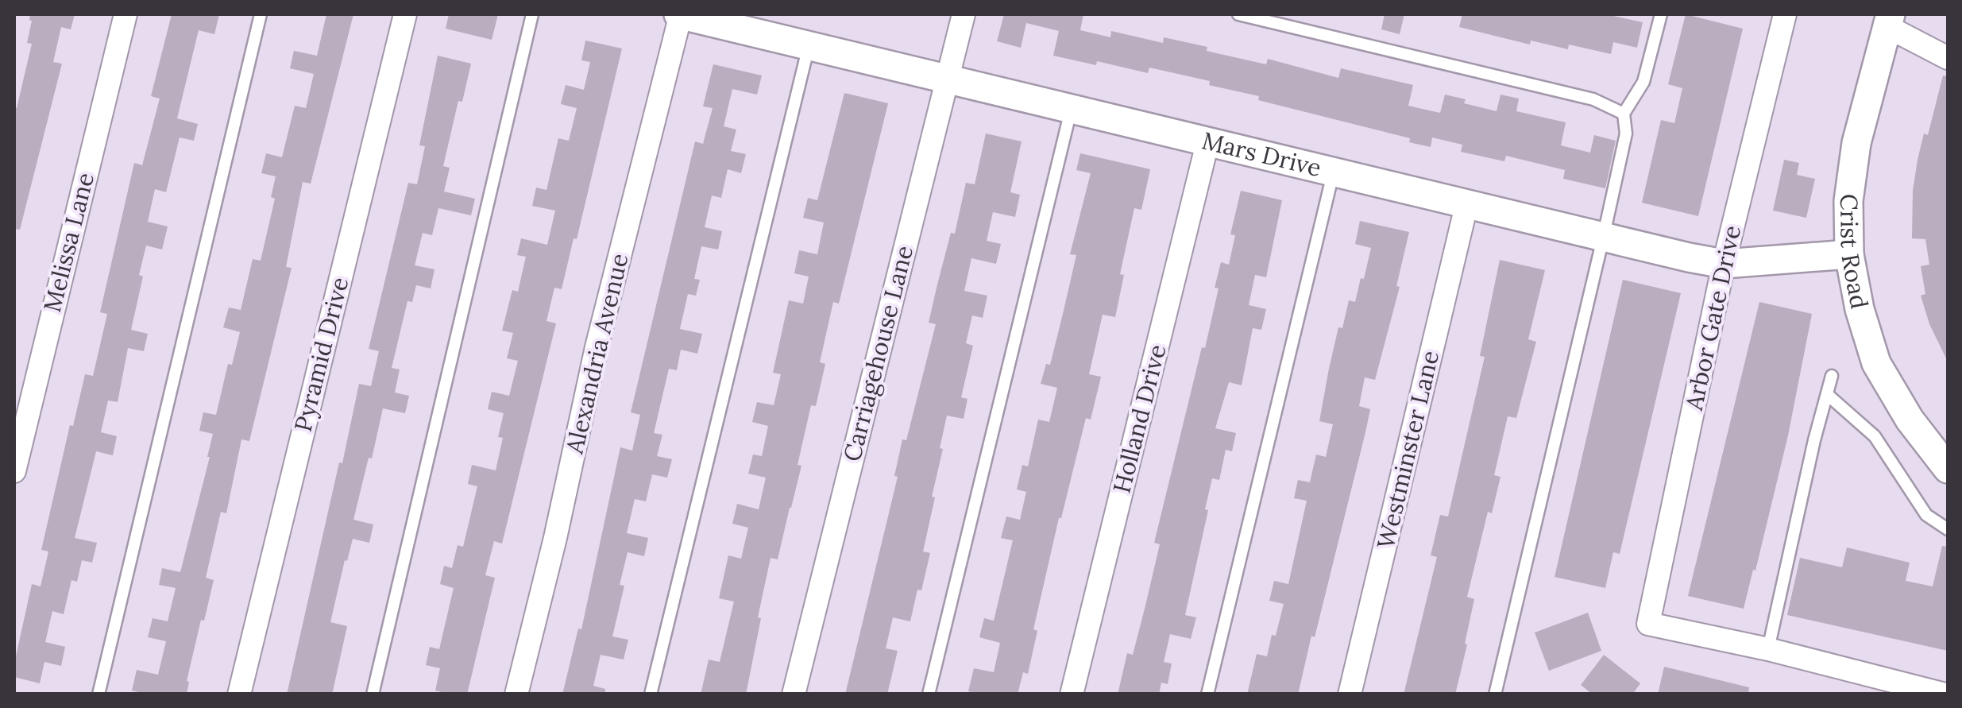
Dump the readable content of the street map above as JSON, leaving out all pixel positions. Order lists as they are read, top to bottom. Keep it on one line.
{"streets":{"street":["Mars Drive","Melissa Lane","Crist Road","Arbor Gate Drive","Alexandria Avenue","Carriagehouse Lane","Pyramid Drive","Holland Drive","Westminster Lane"]},"crossings":[["Mars Drive","Crist Road"],["Mars Drive","Arbor Gate Drive"],["Mars Drive","Alexandria Avenue"],["Mars Drive","Carriagehouse Lane"],["Mars Drive","Holland Drive"],["Mars Drive","Westminster Lane"]]}
